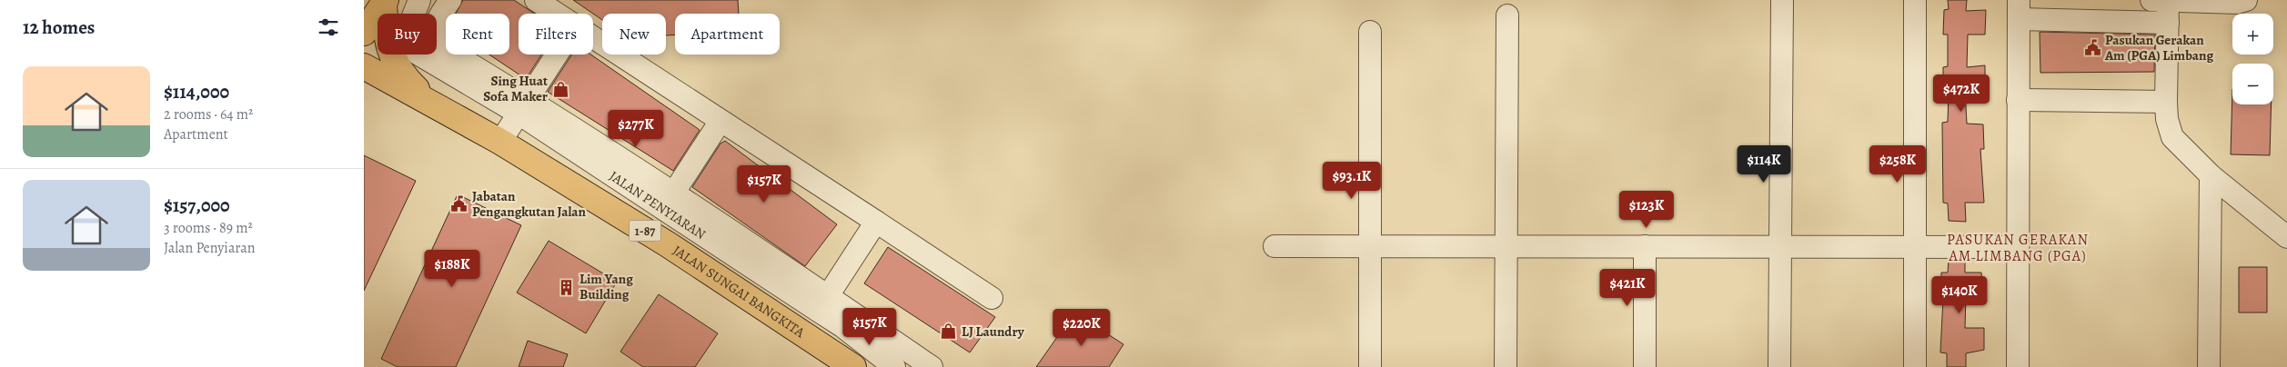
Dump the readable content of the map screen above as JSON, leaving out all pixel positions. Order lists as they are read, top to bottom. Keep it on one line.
{"streets":{"highway":["1-87","JALAN SUNGAI BANGKITA"],"street":["JALAN PENYIARAN"]},"crossings":[["1-87","JALAN SUNGAI BANGKITA"]],"districts":["PASUKAN GERAKAN AM LIMBANG (PGA)"],"places":{"public building":["Pasukan Gerakan Am (PGA) Limbang","Jabatan Pengangkutan Jalan"],"shop":["Sing Huat Sofa Maker","LJ Laundry"],"building":["Lim Yang Building"]},"page":{"heading":"12 homes","map_buttons":["+","−"],"chip":["Buy","Rent","Filters","New","Apartment"],"list":[{"name":"$114,000","note":"2 rooms · 64 m² · Apartment"},{"name":"$157,000","note":"3 rooms · 89 m² · Jalan Penyiaran"}],"price":["$472K","$277K","$114K","$258K","$93.1K","$157K","$123K","$188K","$421K","$140K","$157K","$220K"]}}
